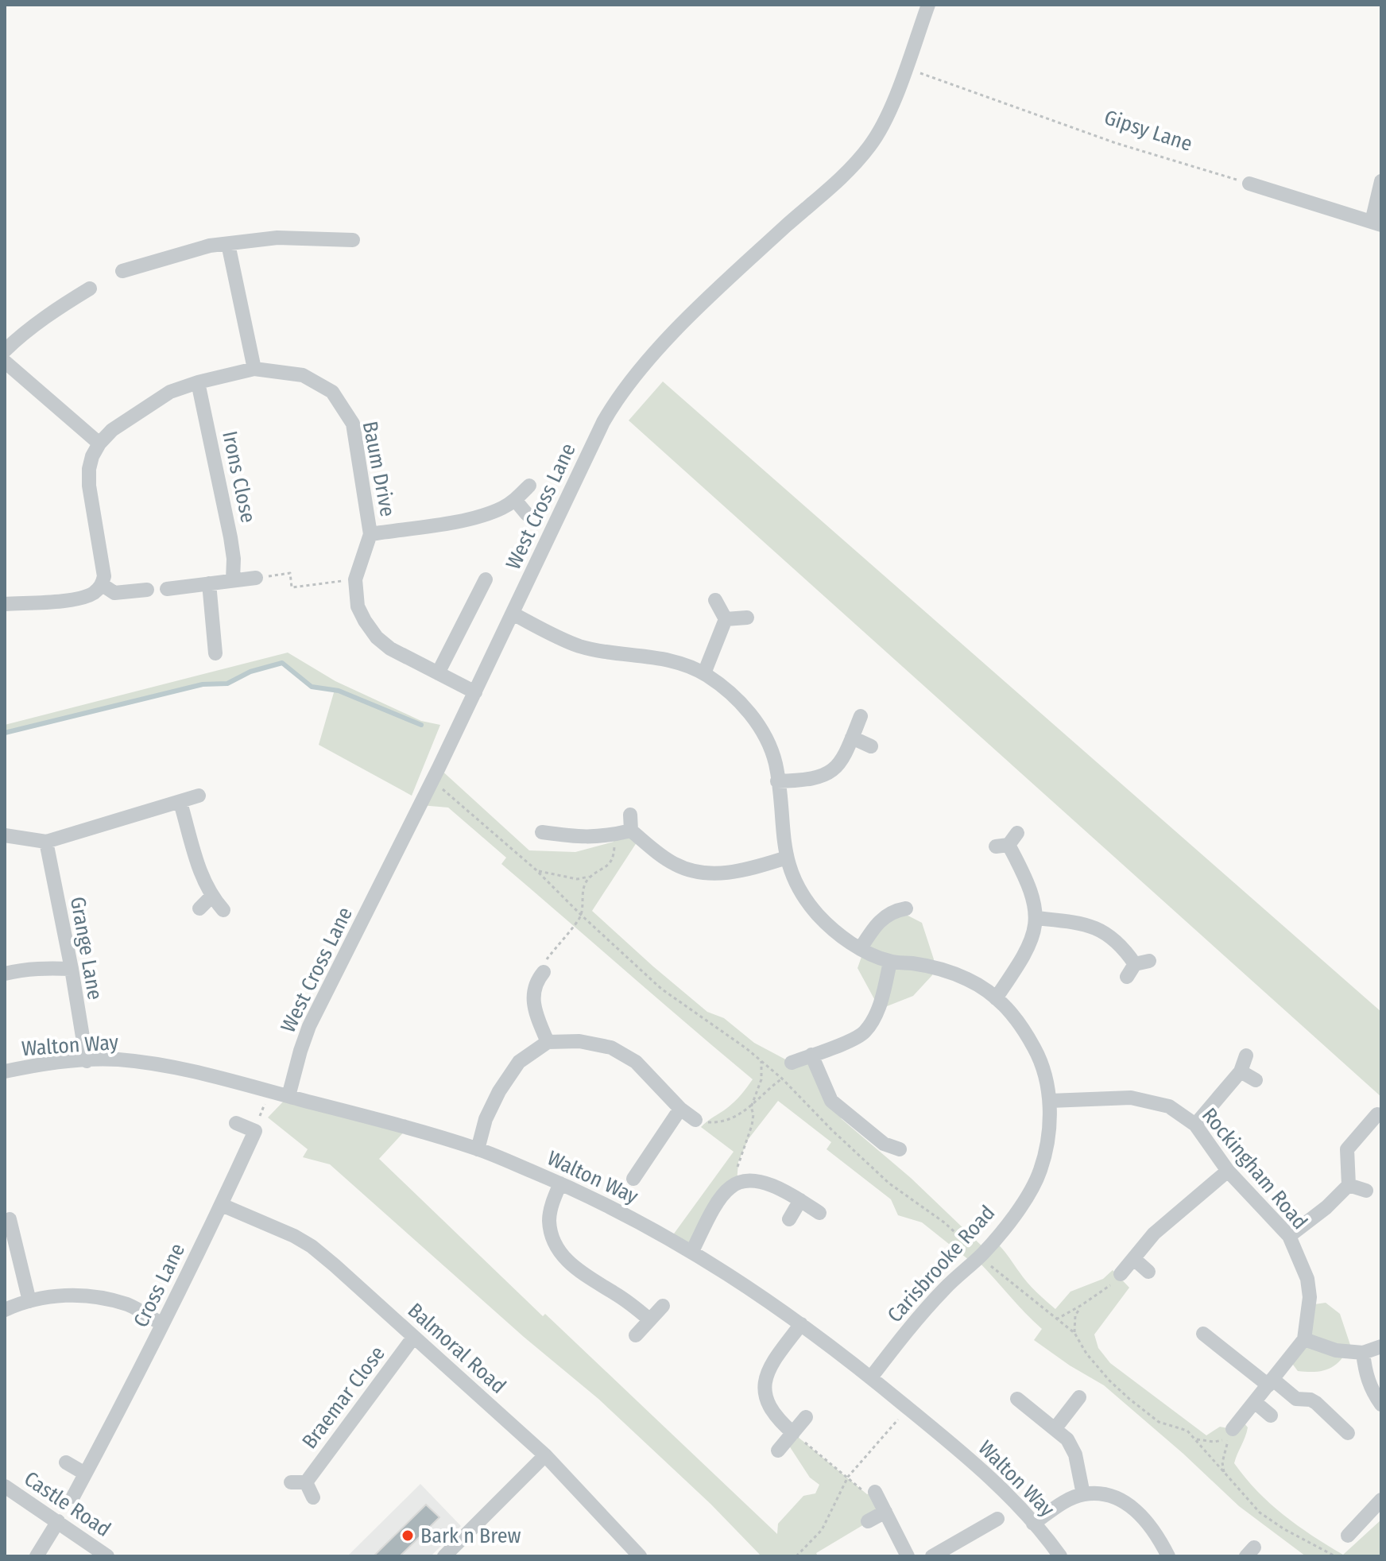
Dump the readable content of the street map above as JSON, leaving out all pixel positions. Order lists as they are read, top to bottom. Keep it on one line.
{"streets":{"street":["Baum Drive","Irons Close","West Cross Lane","Grange Lane","Walton Way","Rockingham Road","Carisbrooke Road","Cross Lane","Balmoral Road","Braemar Close","Castle Road"],"path":["Gipsy Lane"]},"crossings":[["Gipsy Lane","West Cross Lane"],["Baum Drive","Irons Close"],["Baum Drive","West Cross Lane"],["West Cross Lane","Walton Way"],["West Cross Lane","Carisbrooke Road"],["Grange Lane","Walton Way"],["Walton Way","Carisbrooke Road"],["Rockingham Road","Carisbrooke Road"],["Cross Lane","Balmoral Road"],["Balmoral Road","Braemar Close"]],"places":["Bark n Brew"]}
